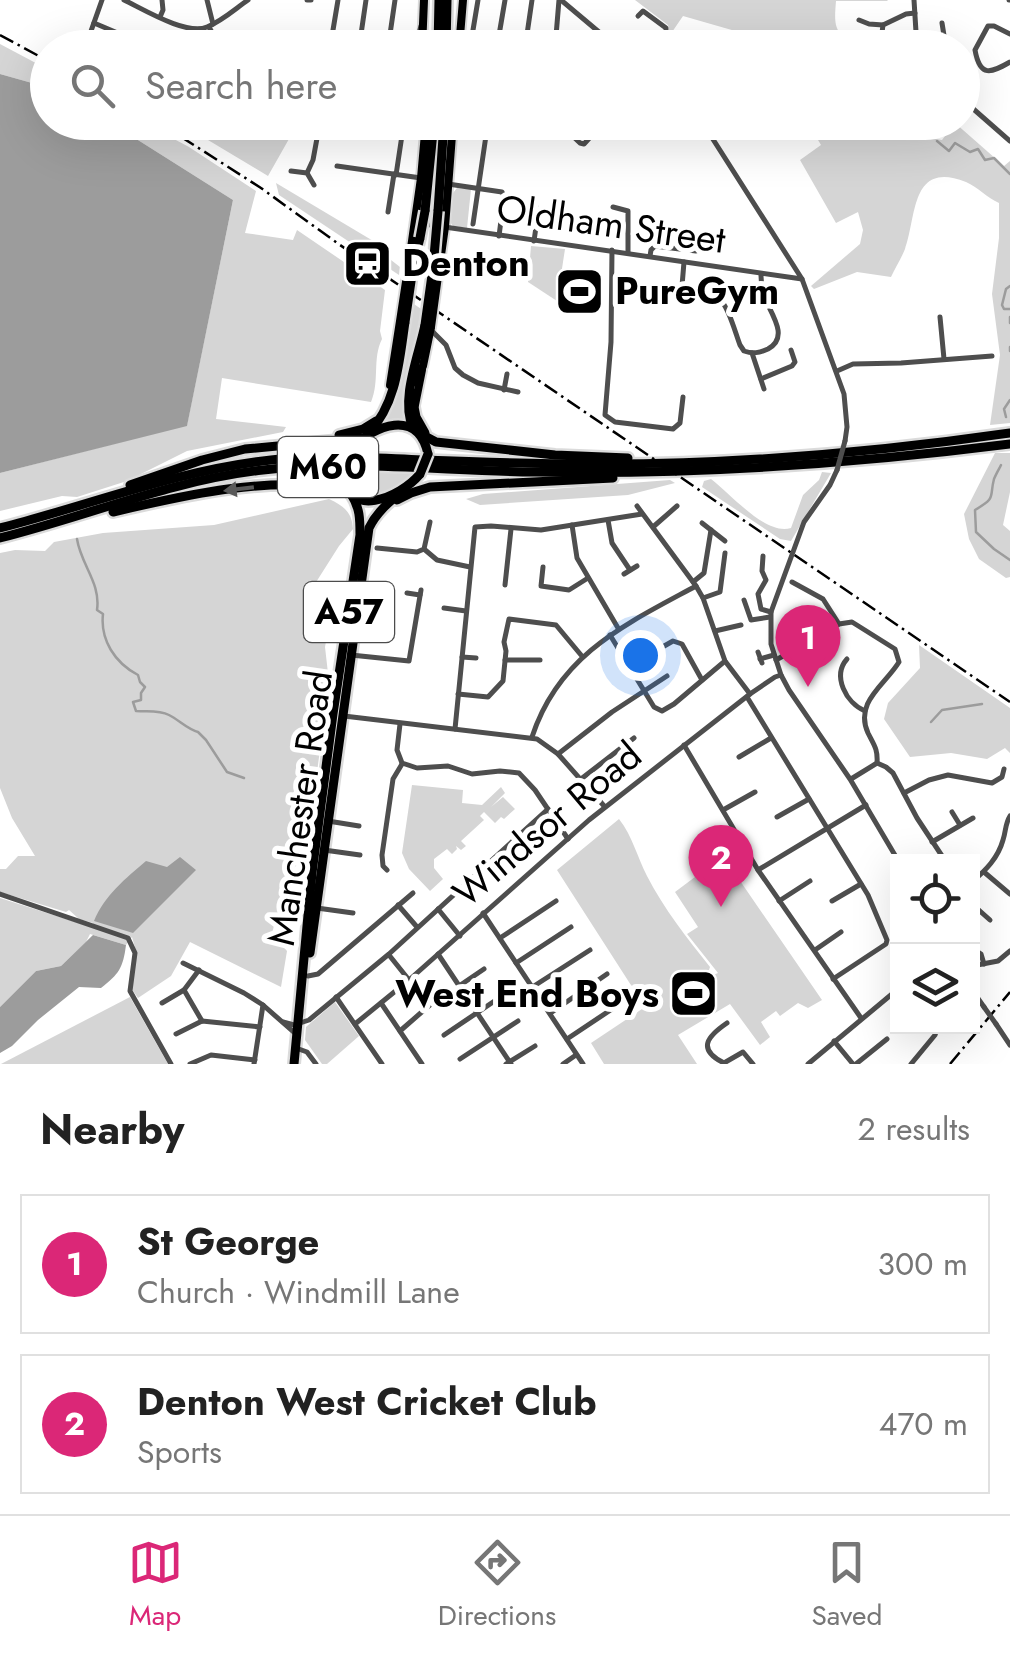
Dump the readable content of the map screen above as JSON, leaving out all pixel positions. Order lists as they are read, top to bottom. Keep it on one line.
{"streets":{"highway":["M60","A57","Manchester Road"],"street":["Oldham Street","Windsor Road"]},"crossings":[["M60","Manchester Road"],["A57","Manchester Road"]],"places":{"station":["Denton"],"sports":["PureGym","West End Boys"]},"page":{"search":"Search here","pins":["1","2"],"heading":["Nearby","2 results"],"list":[{"mark":"1","name":"St George","note":"Church · Windmill Lane","value":"300 m"},{"mark":"2","name":"Denton West Cricket Club","note":"Sports","value":"470 m"}],"nav":["Map","Directions","Saved"]}}
